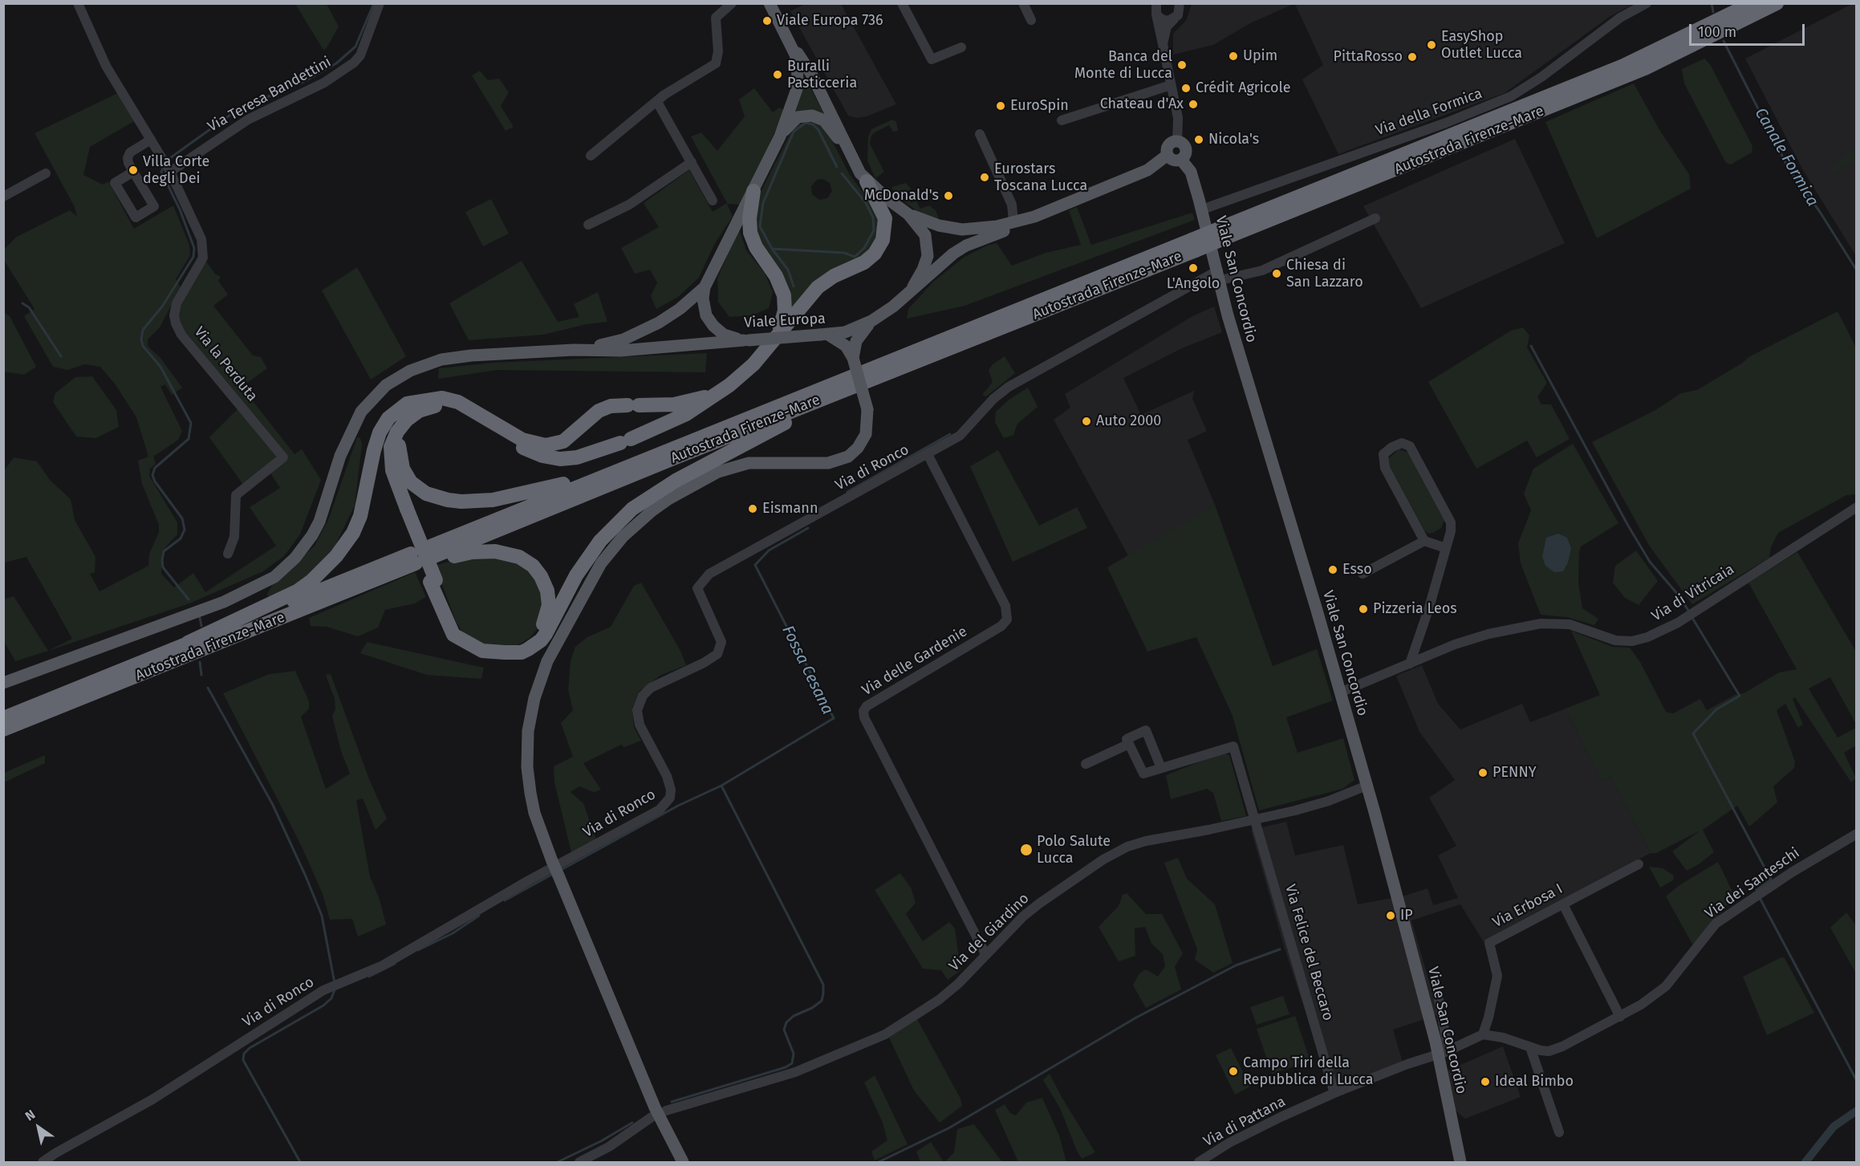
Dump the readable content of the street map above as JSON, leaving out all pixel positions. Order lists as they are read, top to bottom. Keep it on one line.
{"streets":{"highway":["Autostrada Firenze-Mare"],"main road":["Viale San Concordio","Viale Europa"],"street":["Via Teresa Bandettini","Via della Formica","Via la Perduta","Via di Ronco","Via di Vitricaia","Via delle Gardenie","Via dei Santeschi","Via Erbosa I","Via del Giardino","Via Felice del Beccaro","Via di Pattana"]},"crossings":[["Via Teresa Bandettini","Via la Perduta"],["Via della Formica","Viale San Concordio"],["Viale San Concordio","Viale Europa"],["Viale San Concordio","Via di Ronco"],["Viale San Concordio","Via di Vitricaia"],["Viale San Concordio","Via del Giardino"],["Viale San Concordio","Via di Pattana"],["Via di Ronco","Via delle Gardenie"],["Via delle Gardenie","Via del Giardino"],["Via dei Santeschi","Via Erbosa I"],["Via del Giardino","Via Felice del Beccaro"],["Via Felice del Beccaro","Via di Pattana"]],"water":["Canale Formica","Fossa Cesana"],"places":["Viale Europa 736","EasyShop Outlet Lucca","Upim","PittaRosso","Banca del Monte di Lucca","Buralli Pasticceria","Crédit Agricole","Chateau d'Ax","EuroSpin","Nicola's","Villa Corte degli Dei","Eurostars Toscana Lucca","McDonald's","L'Angolo","Chiesa di San Lazzaro","Auto 2000","Eismann","Esso","Pizzeria Leos","PENNY","Polo Salute Lucca","IP","Campo Tiri della Repubblica di Lucca","Ideal Bimbo"],"scale_bar":"100 m","north":"top left"}
